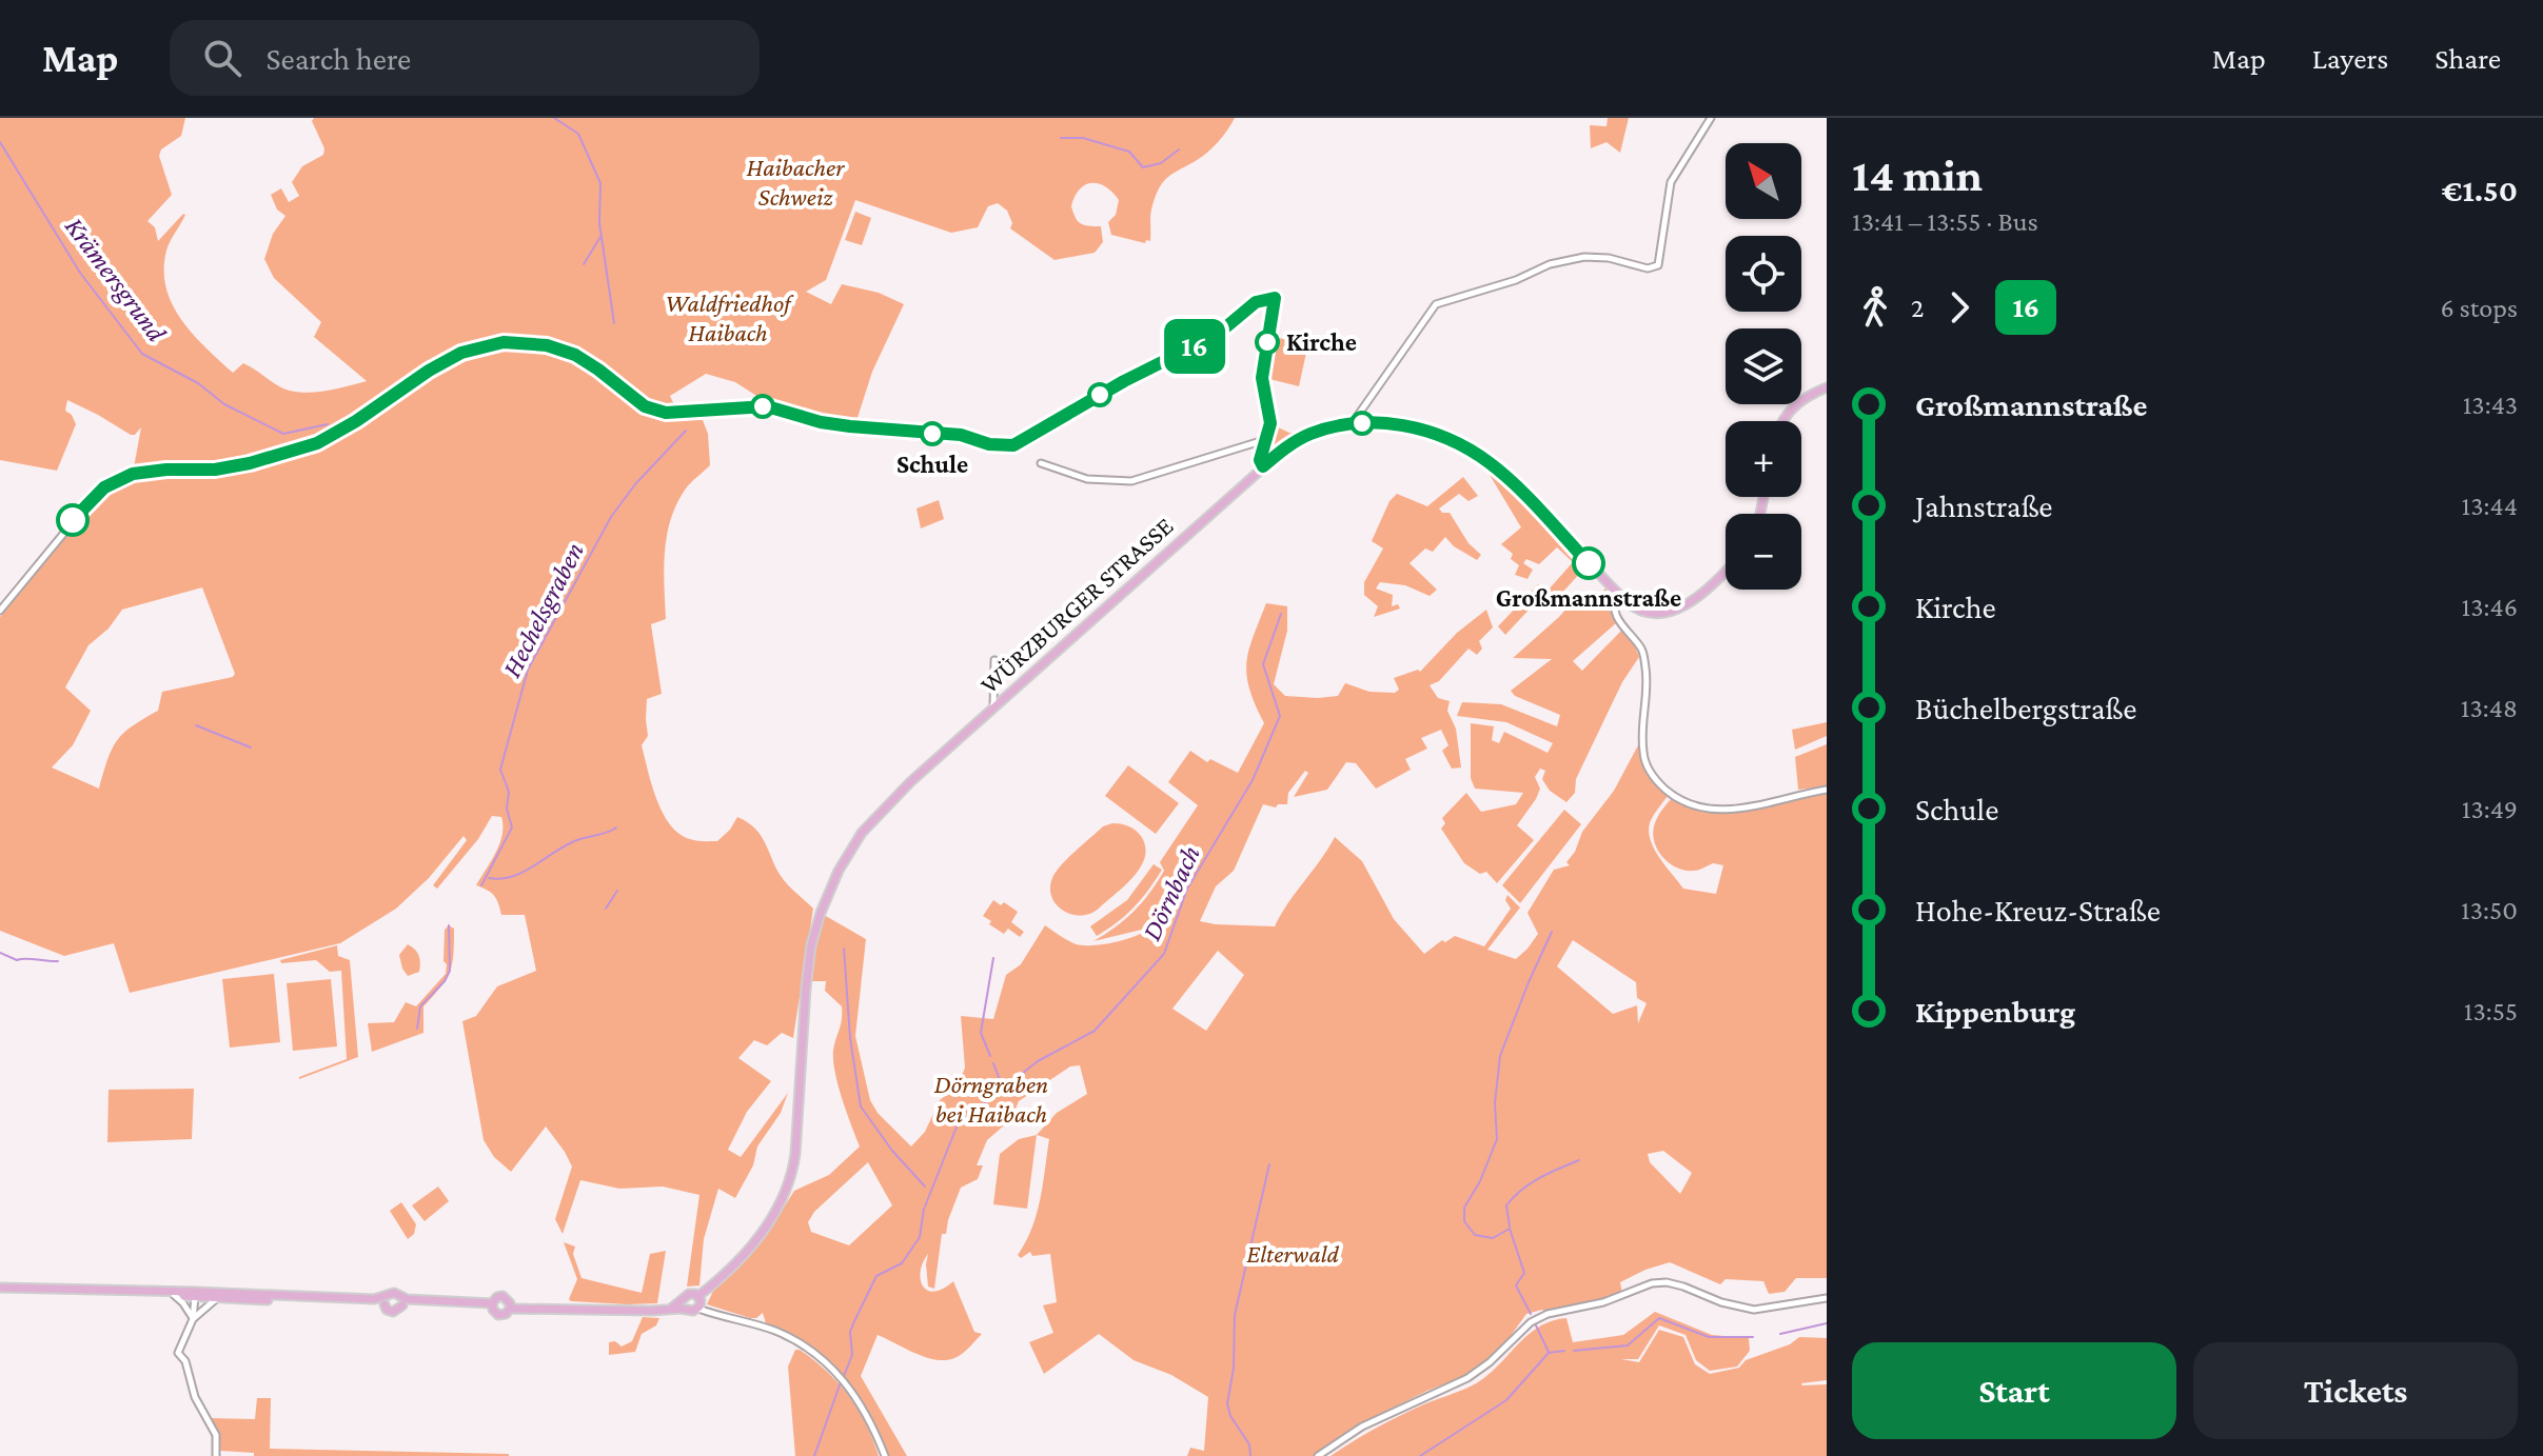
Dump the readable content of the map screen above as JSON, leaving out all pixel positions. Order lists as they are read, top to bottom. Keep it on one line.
{"streets":{"main road":["WÜRZBURGER STRASSE"]},"water":["Krämersgrund","Hechelsgraben","Dörnbach"],"parks":["Haibacher Schweiz","Waldfriedhof Haibach","Dörngraben bei Haibach","Elterwald"],"places":["Kirche","Schule","Großmannstraße"],"lines":["bus line 16"],"north":"top left","page":{"header":"Map","search":"Search here","nav":["Map","Layers","Share"],"on_map":"16","heading":["14 min","13:41 – 13:55 · Bus","€1.50"],"map_buttons":["+","−"],"legs":["2","16","6 stops"],"list":[{"name":"Großmannstraße","value":"13:43"},{"name":"Jahnstraße","value":"13:44"},{"name":"Kirche","value":"13:46"},{"name":"Büchelbergstraße","value":"13:48"},{"name":"Schule","value":"13:49"},{"name":"Hohe-Kreuz-Straße","value":"13:50"},{"name":"Kippenburg","value":"13:55"}],"buttons":["Start","Tickets"]}}
